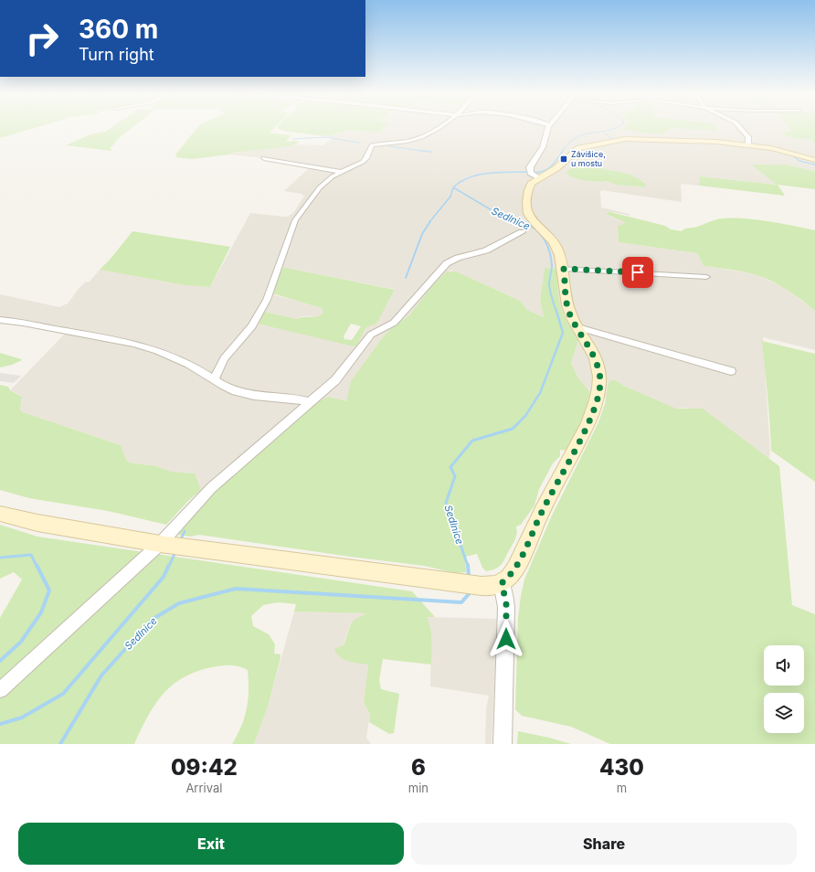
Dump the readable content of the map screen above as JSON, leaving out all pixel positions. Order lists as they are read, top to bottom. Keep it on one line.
{"water":["Sedlnice"],"places":{"transit":["Závišice, u mostu"]},"page":{"turn":["360 m","Turn right"],"eta":["09:42","Arrival","6","min","430","m"],"buttons":["Exit","Share"]}}
